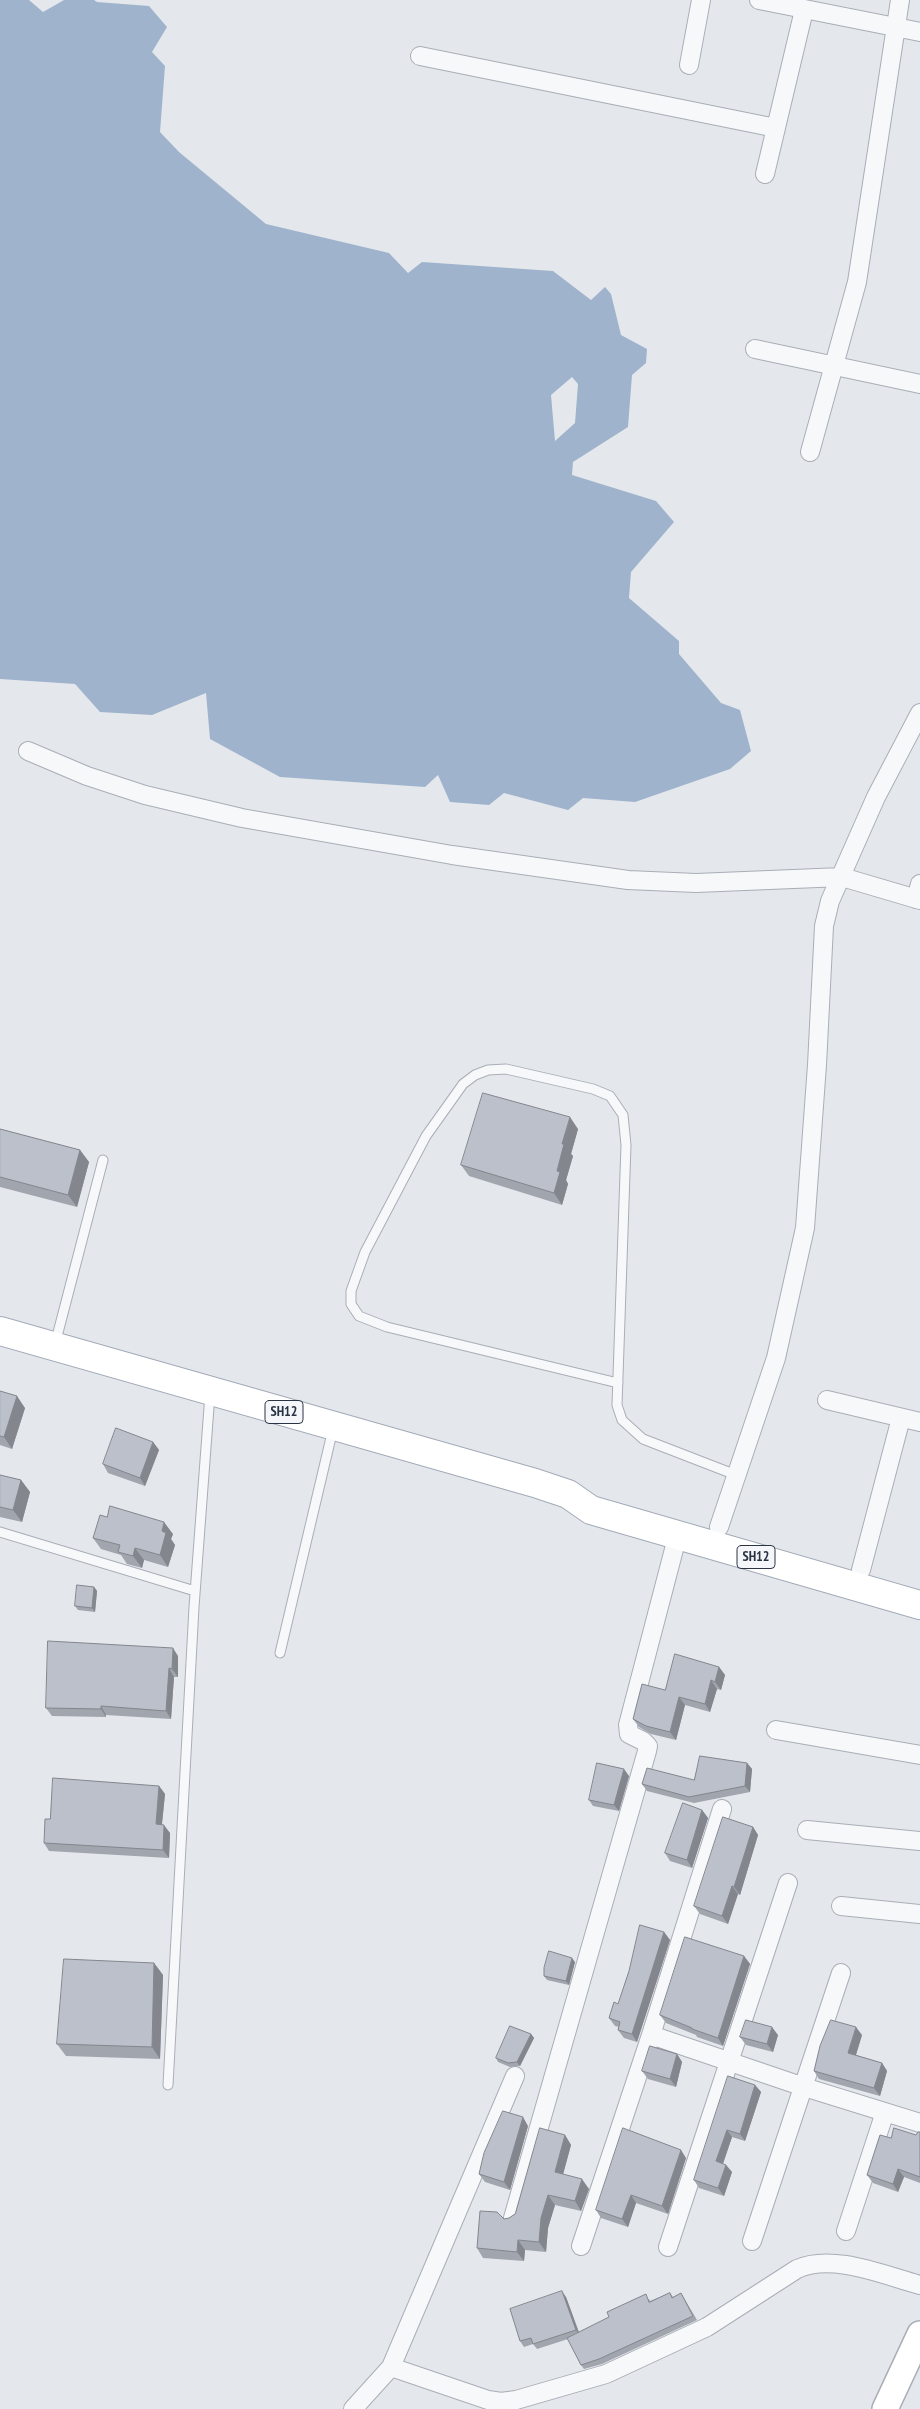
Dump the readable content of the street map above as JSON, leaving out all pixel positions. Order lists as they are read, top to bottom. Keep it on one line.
{"streets":{"main road":["SH12"]}}
